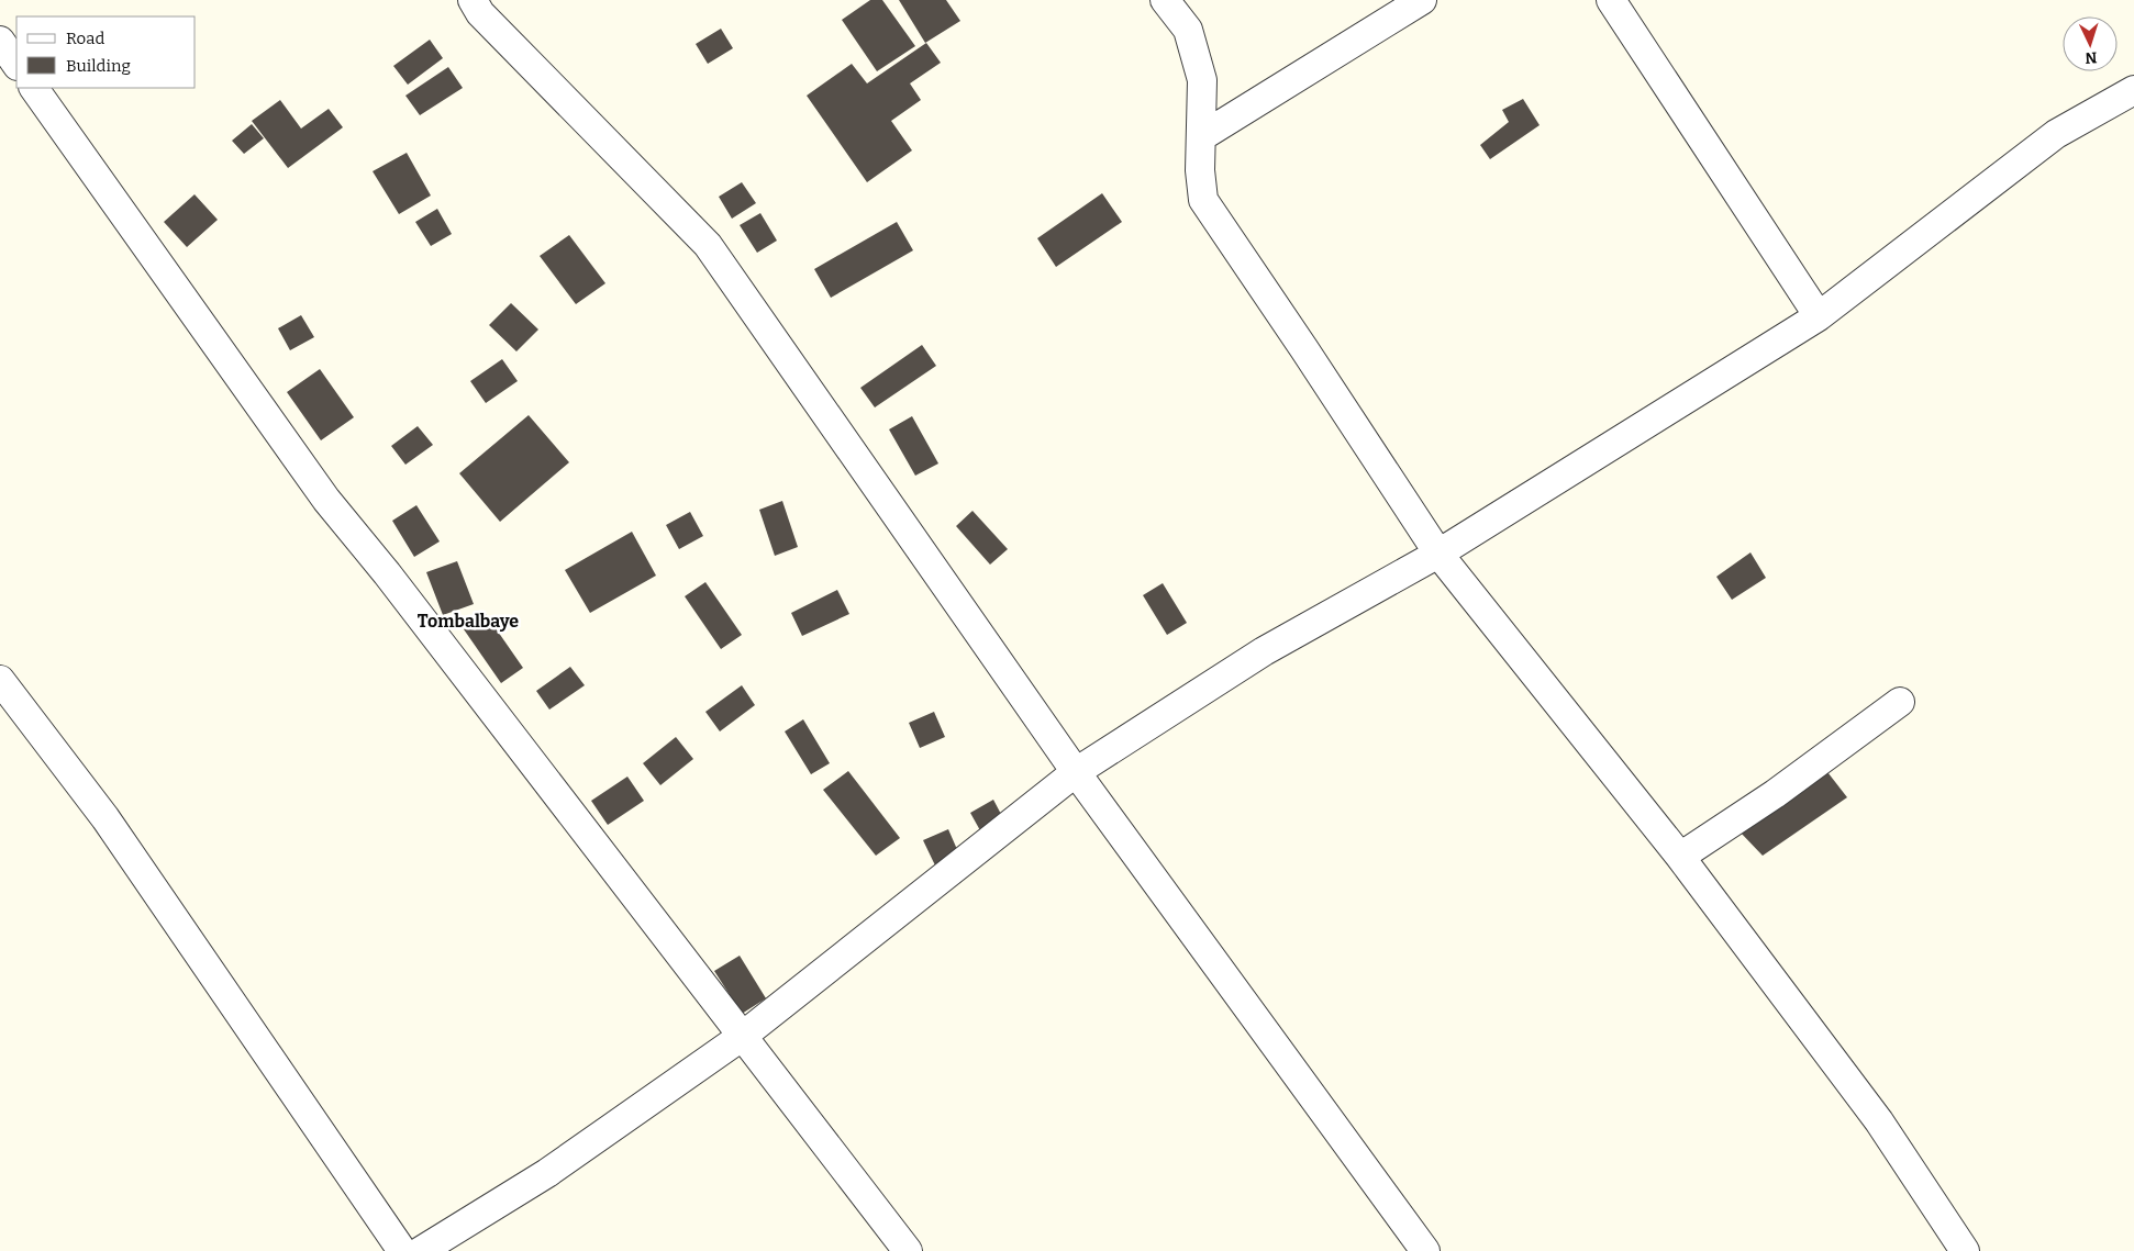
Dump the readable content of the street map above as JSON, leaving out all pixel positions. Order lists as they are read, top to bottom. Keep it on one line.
{"districts":["Tombalbaye"],"legend":["Road","Building"],"north":"bottom"}
